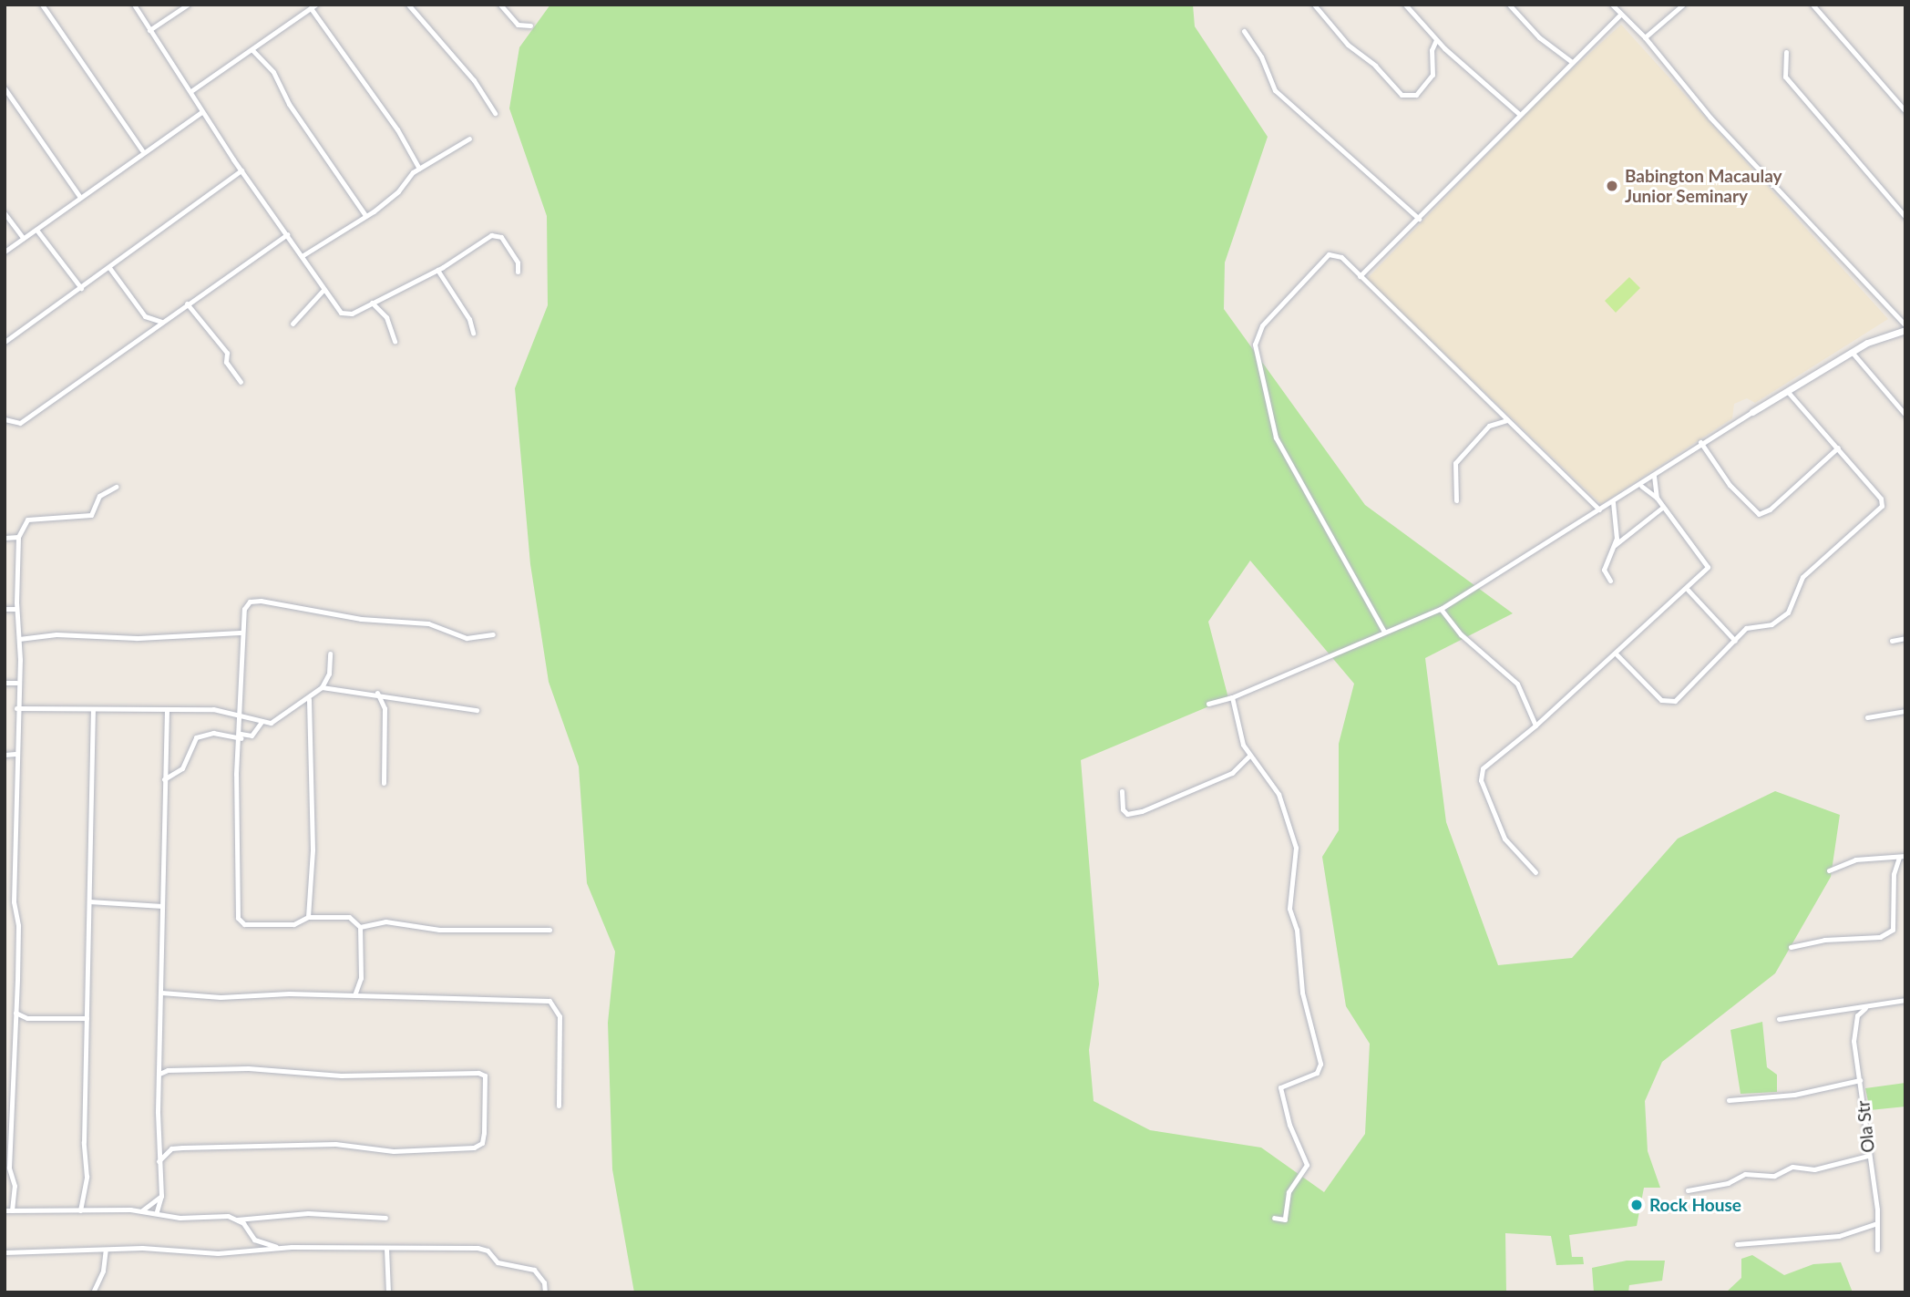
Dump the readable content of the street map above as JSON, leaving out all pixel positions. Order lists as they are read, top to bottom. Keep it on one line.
{"streets":{"street":["Ola Str"]},"places":["Babington Macaulay Junior Seminary","Rock House"]}
